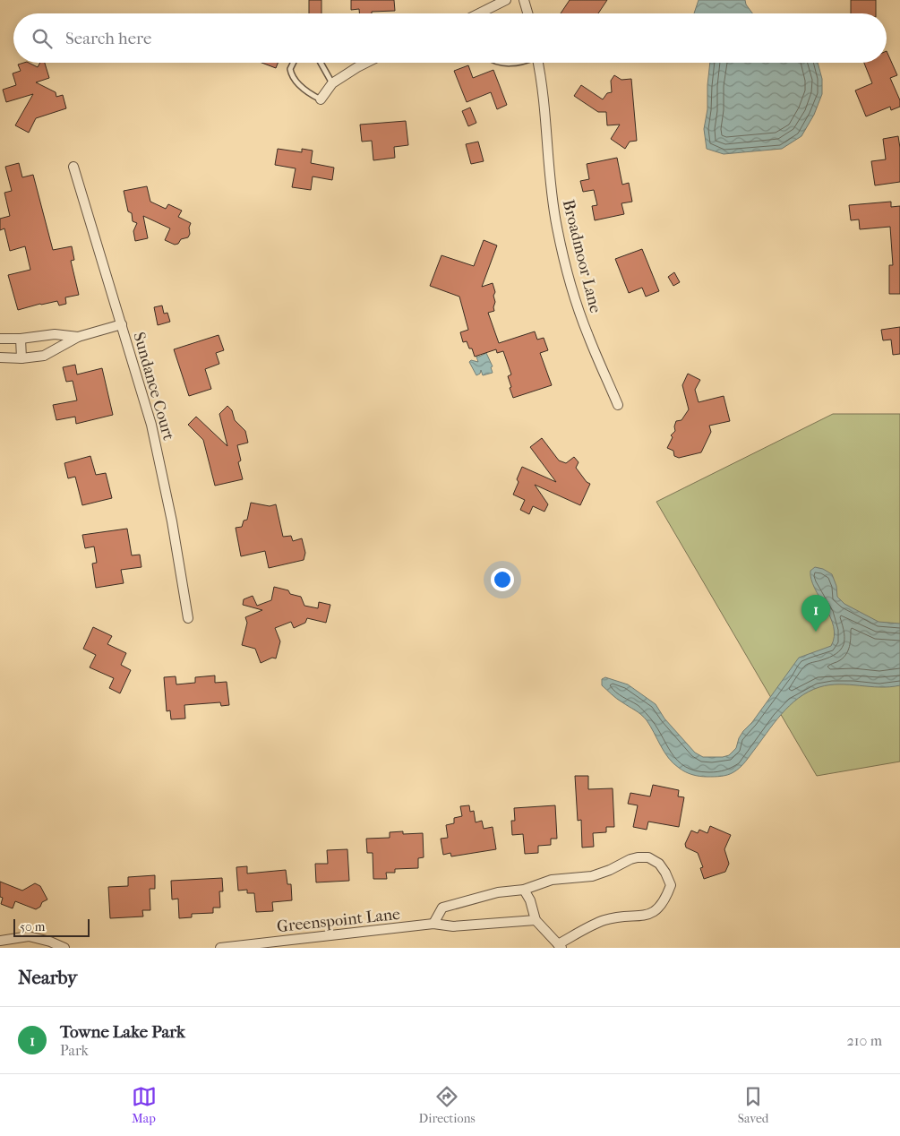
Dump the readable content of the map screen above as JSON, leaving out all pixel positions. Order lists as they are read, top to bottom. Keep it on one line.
{"streets":{"street":["Broadmoor Lane","Sundance Court","Greenspoint Lane"]},"scale_bar":"50 m","page":{"search":"Search here","pins":"1","scale":"50 m","heading":"Nearby","list":[{"mark":"1","name":"Towne Lake Park","note":"Park","value":"210 m"}],"nav":["Map","Directions","Saved"]}}
